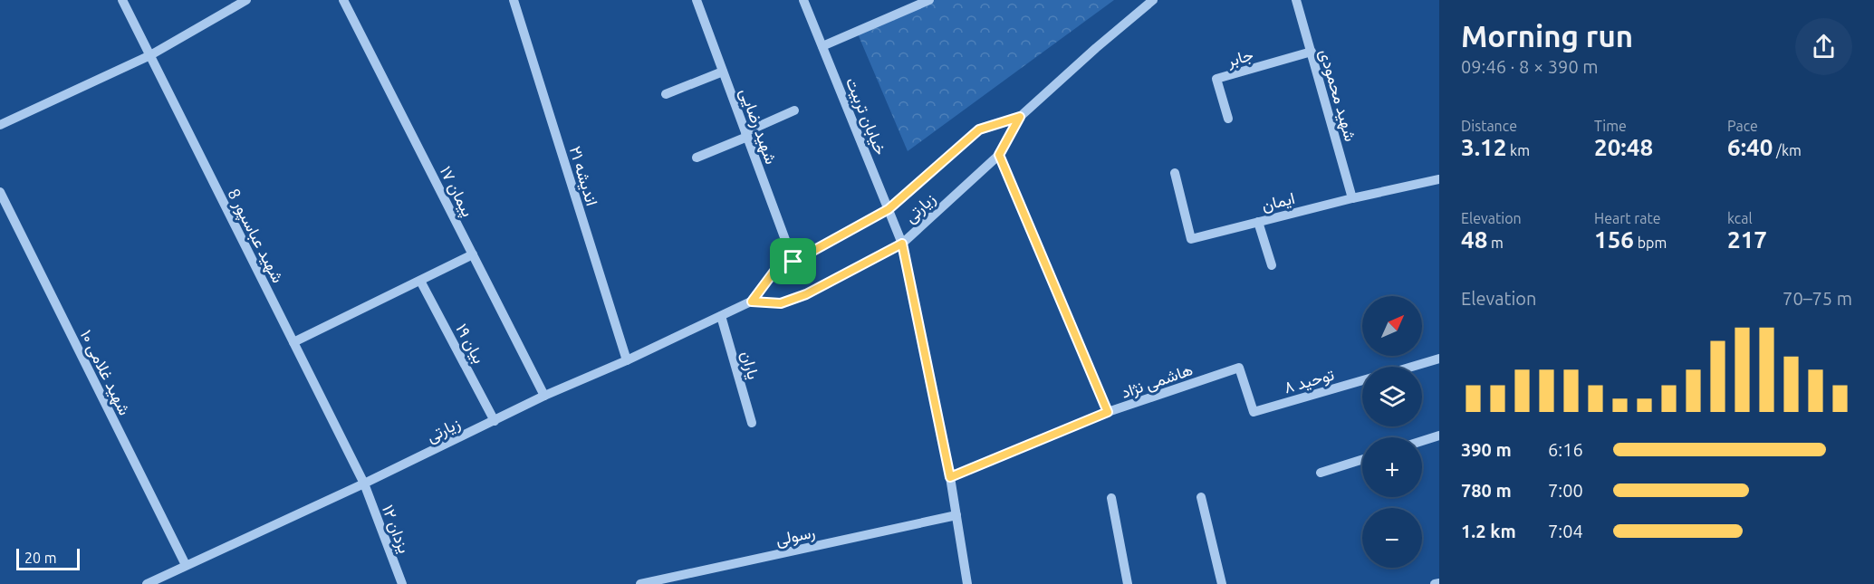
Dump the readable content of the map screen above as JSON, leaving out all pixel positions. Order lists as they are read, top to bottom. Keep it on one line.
{"streets":{"street":["جابر","شهید محمودی","خیابان تربیت","شهید رضایی","اندیشه ۲۱","پیمان ۱۷","ایمان","زیارتی","شهید عباسپور 8","بیان ۱۹","یاران","شهید غلامی ۱۰","هاشمی نژاد","توحید ۸","یزدان ۱۲","رسولی"]},"crossings":[["جابر","شهید محمودی"],["شهید محمودی","ایمان"],["خیابان تربیت","زیارتی"],["خیابان تربیت","هاشمی نژاد"],["خیابان تربیت","رسولی"],["شهید رضایی","زیارتی"],["اندیشه ۲۱","زیارتی"],["پیمان ۱۷","زیارتی"],["زیارتی","شهید عباسپور 8"],["زیارتی","بیان ۱۹"],["زیارتی","یاران"],["زیارتی","شهید غلامی ۱۰"],["زیارتی","یزدان ۱۲"],["شهید عباسپور 8","یزدان ۱۲"],["هاشمی نژاد","توحید ۸"]],"scale_bar":"20 m","north":"top right","page":{"heading":["Morning run","09:46 · 8 × 390 m"],"stats":[["Distance","3.12 km"],["Time","20:48"],["Pace","6:40 /km"],["Elevation","48 m"],["Heart rate","156 bpm"],["kcal","217"]],"chart":["Elevation","70–75 m"],"map_buttons":["+","−"],"list":[{"name":"390 m","note":"6:16"},{"name":"780 m","note":"7:00"},{"name":"1.2 km","note":"7:04"}],"scale":"20 m"}}
